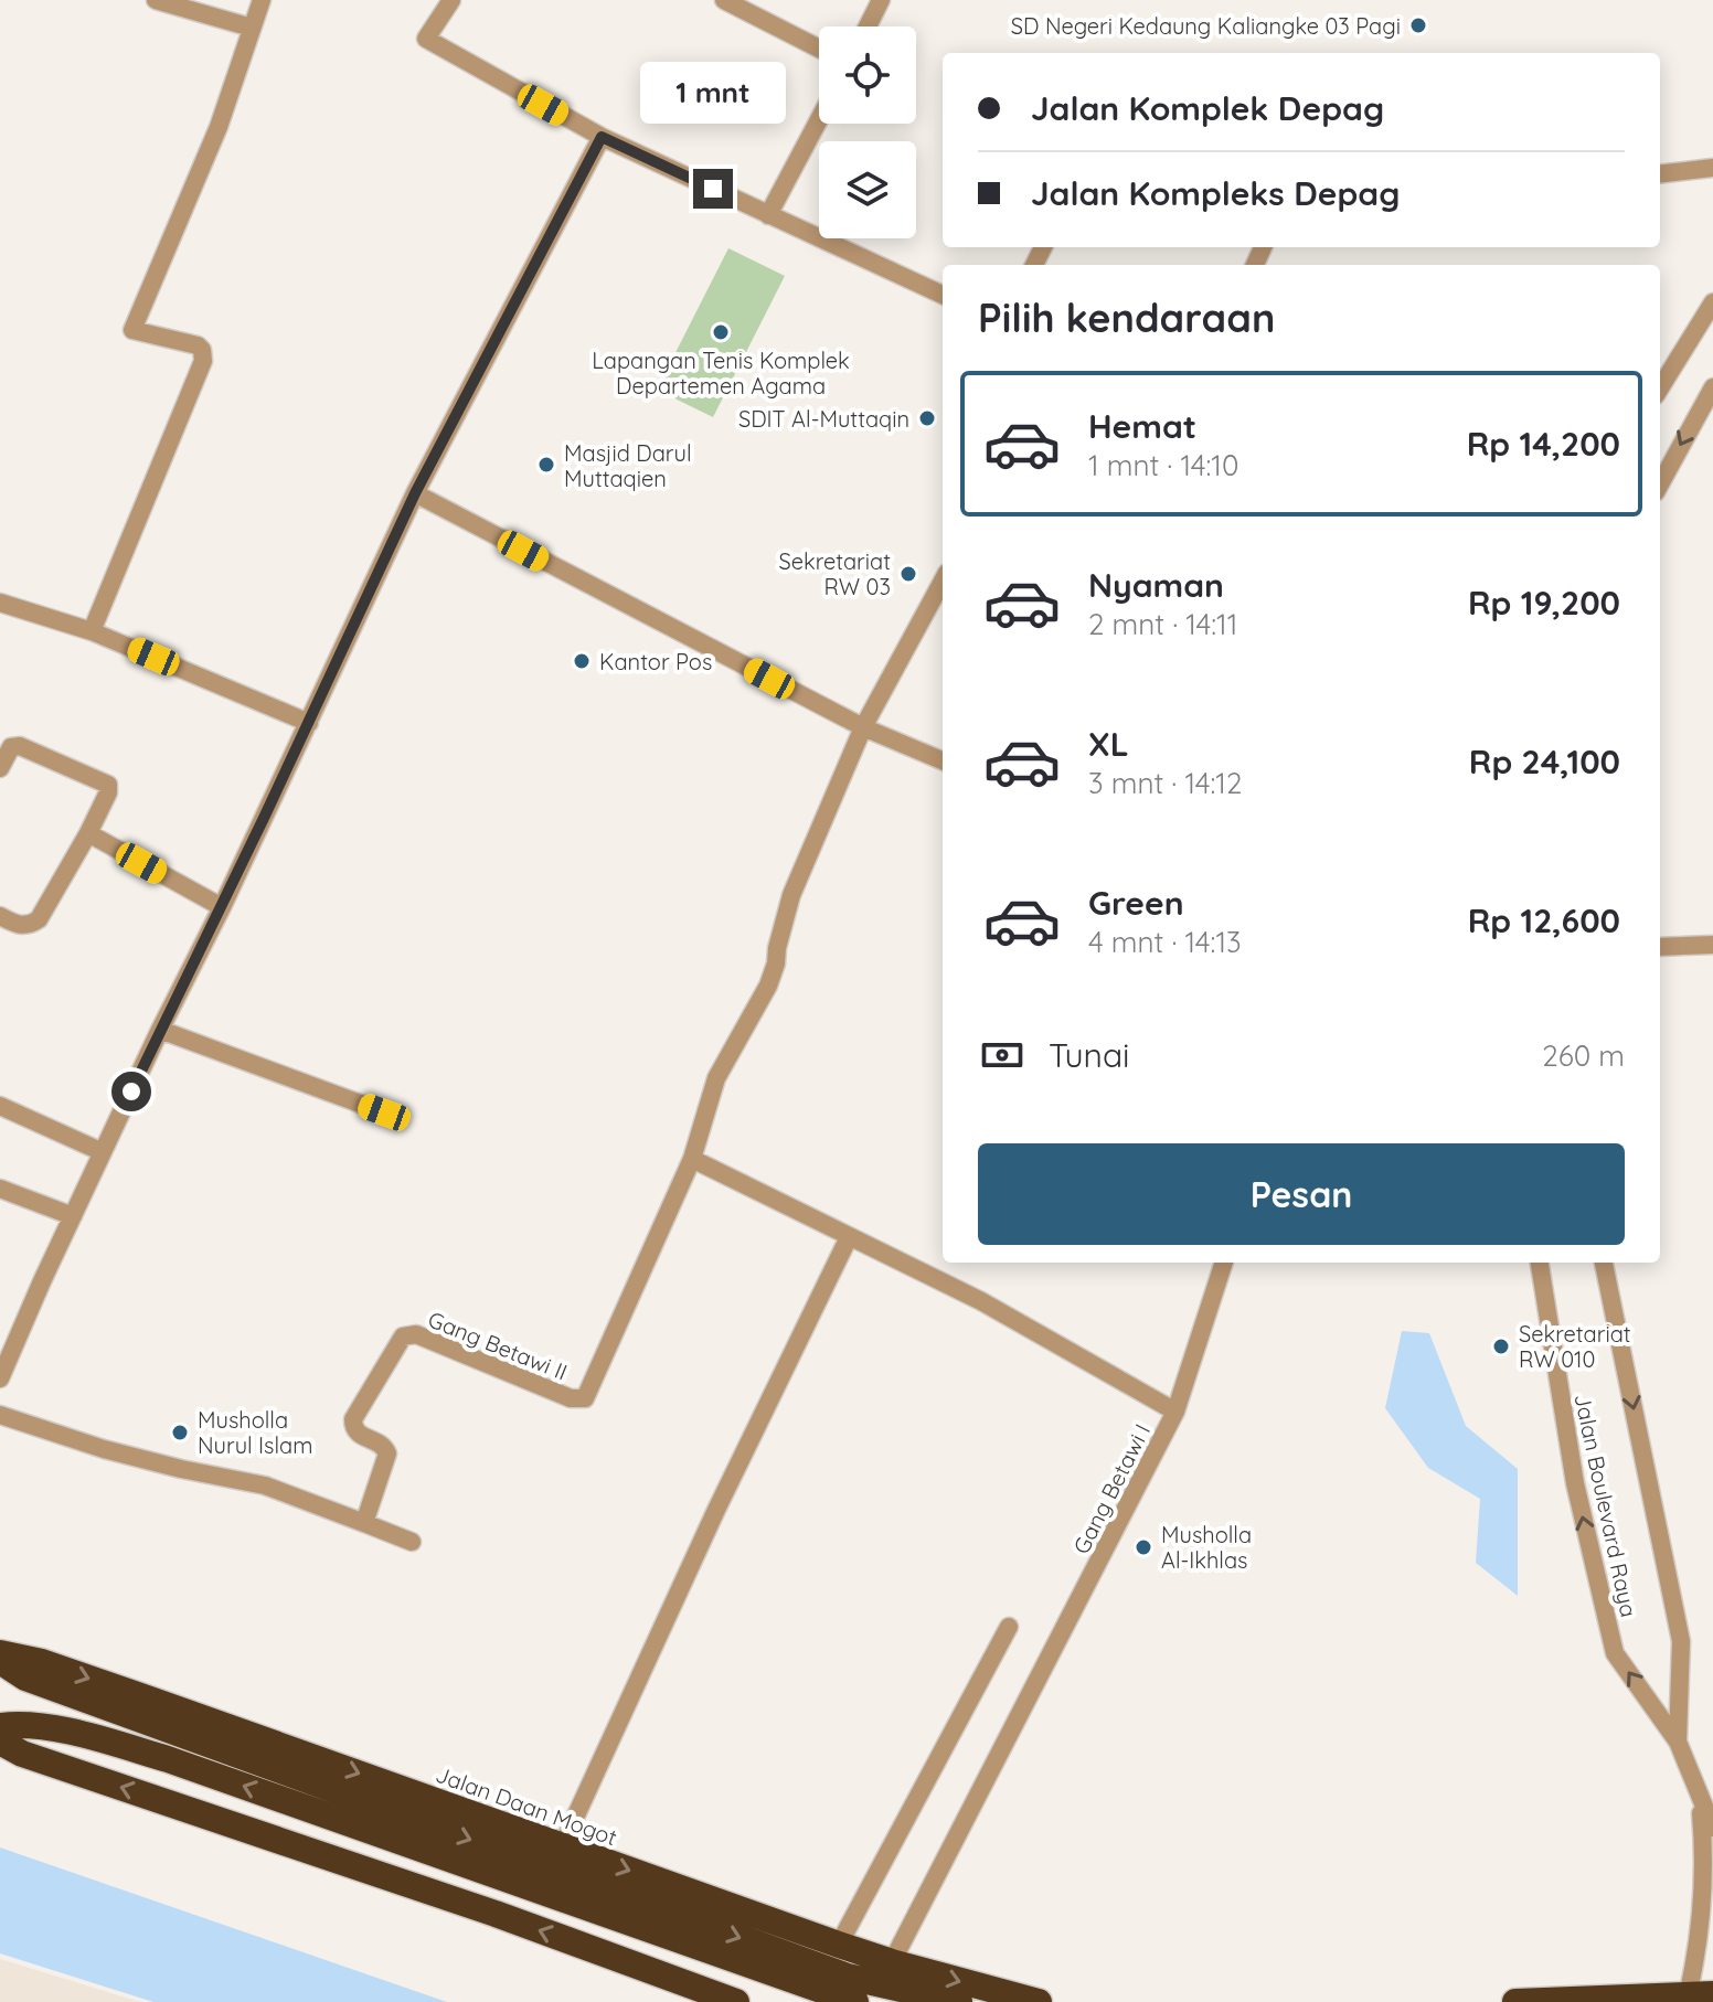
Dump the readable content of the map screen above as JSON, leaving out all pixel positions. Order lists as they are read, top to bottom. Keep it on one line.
{"streets":{"highway":["Jalan Daan Mogot"],"street":["Gang Betawi II","Gang Betawi I","Jalan Boulevard Raya"]},"crossings":[["Gang Betawi II","Gang Betawi I"],["Gang Betawi I","Jalan Daan Mogot"]],"places":["SD Negeri Kedaung Kaliangke 03 Pagi","Lapangan Tenis Komplek Departemen Agama","SDIT Al-Muttaqin","Masjid Darul Muttaqien","Sekretariat RW 03","Kantor Pos","Sekretariat RW 010","Musholla Nurul Islam","Musholla Al-Ikhlas"],"page":{"banner":["Jalan Komplek Depag","Jalan Kompleks Depag"],"bubble":"1 mnt","heading":"Pilih kendaraan","list":[{"name":"Hemat","note":"1 mnt · 14:10","value":"Rp 14,200"},{"name":"Nyaman","note":"2 mnt · 14:11","value":"Rp 19,200"},{"name":"XL","note":"3 mnt · 14:12","value":"Rp 24,100"},{"name":"Green","note":"4 mnt · 14:13","value":"Rp 12,600"}],"pay":["Tunai","260 m"],"buttons":"Pesan"}}
